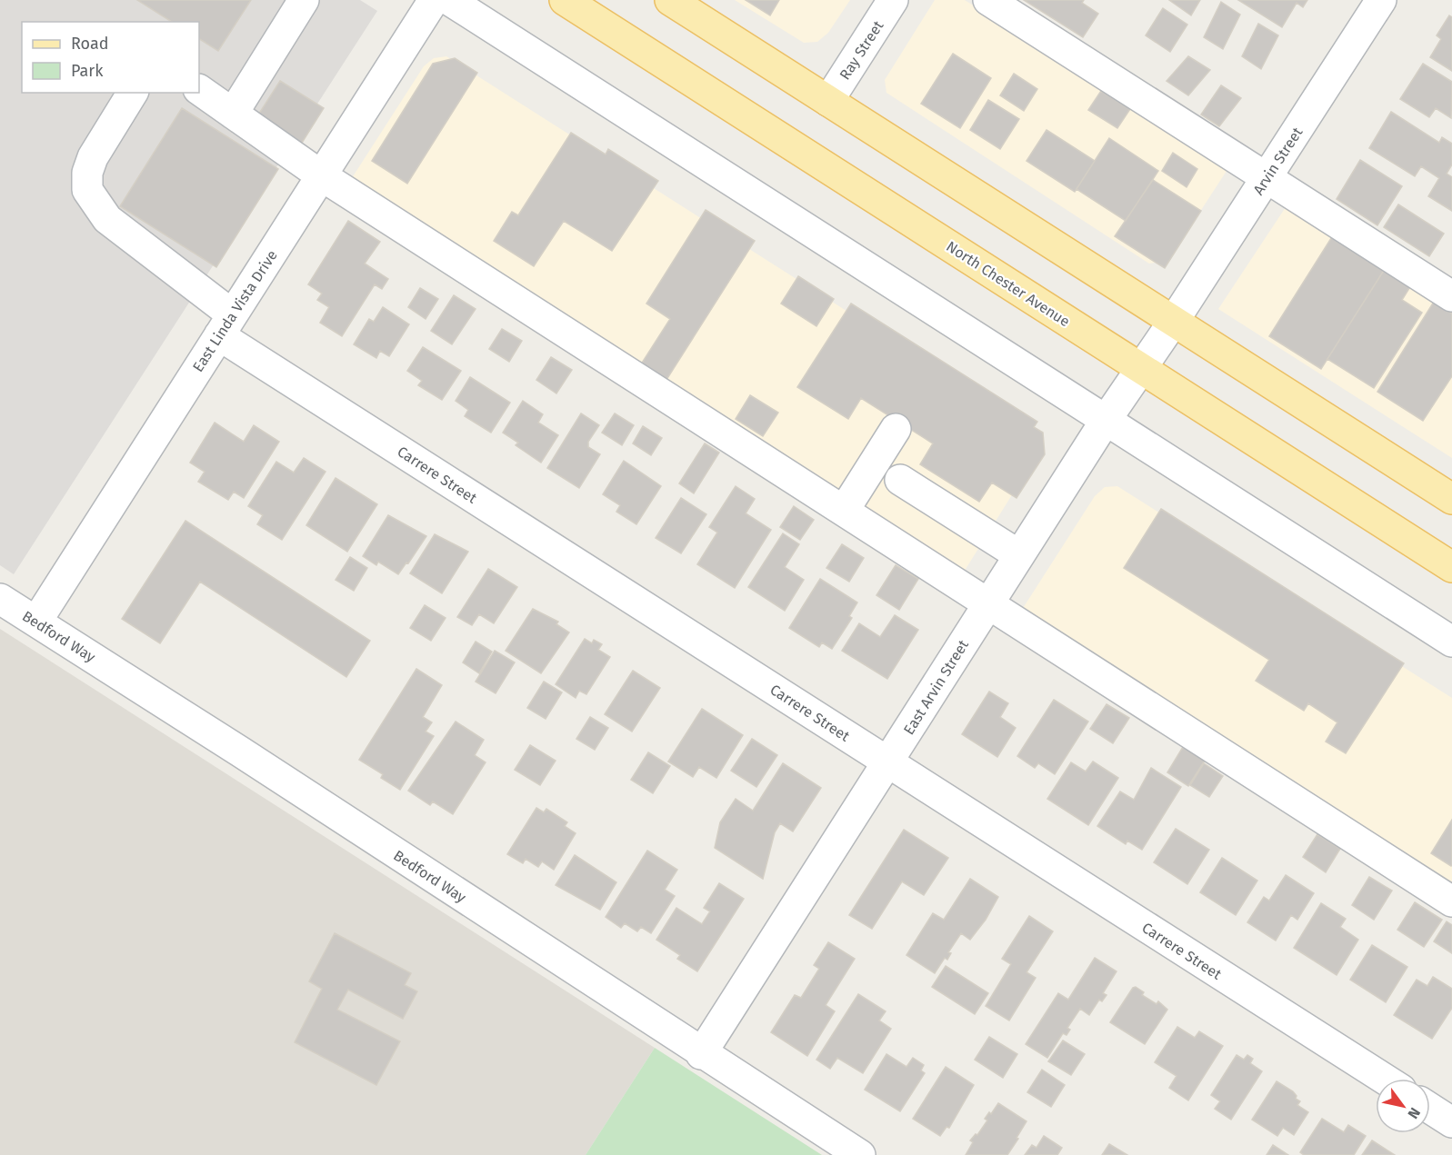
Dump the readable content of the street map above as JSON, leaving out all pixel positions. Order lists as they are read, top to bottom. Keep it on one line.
{"streets":{"main road":["North Chester Avenue"],"street":["Ray Street","Arvin Street","East Linda Vista Drive","Carrere Street","Bedford Way","East Arvin Street"]},"crossings":[["Arvin Street","East Arvin Street"],["North Chester Avenue","East Arvin Street"],["East Linda Vista Drive","Carrere Street"],["East Linda Vista Drive","Bedford Way"],["Carrere Street","East Arvin Street"],["Bedford Way","East Arvin Street"]],"legend":["Road","Park"],"north":"bottom right"}
